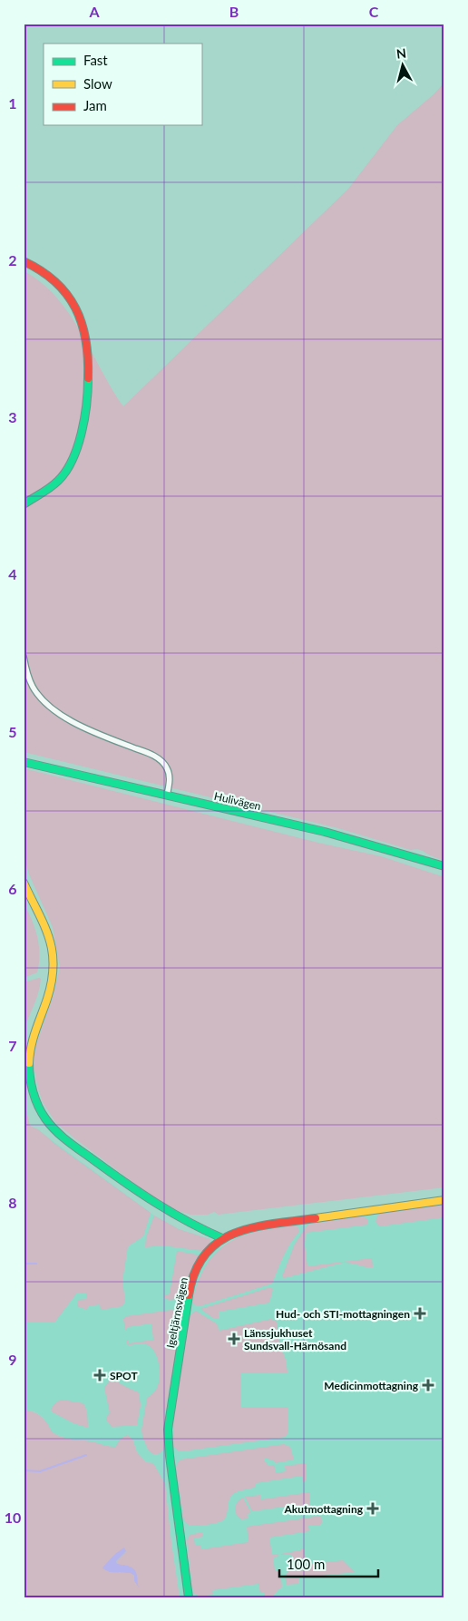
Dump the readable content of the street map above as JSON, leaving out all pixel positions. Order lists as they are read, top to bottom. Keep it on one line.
{"streets":{"street":["Hulivägen","Igeltjärnsvägen"]},"places":{"health":["Hud- och STI-mottagningen","Länssjukhuset Sundsvall-Härnösand","SPOT","Medicinmottagning","Akutmottagning"]},"legend":["Fast","Slow","Jam"],"scale_bar":"100 m","north":"top","grid":{"columns":["A","B","C"],"rows":["1","2","3","4","5","6","7","8","9","10"]}}
